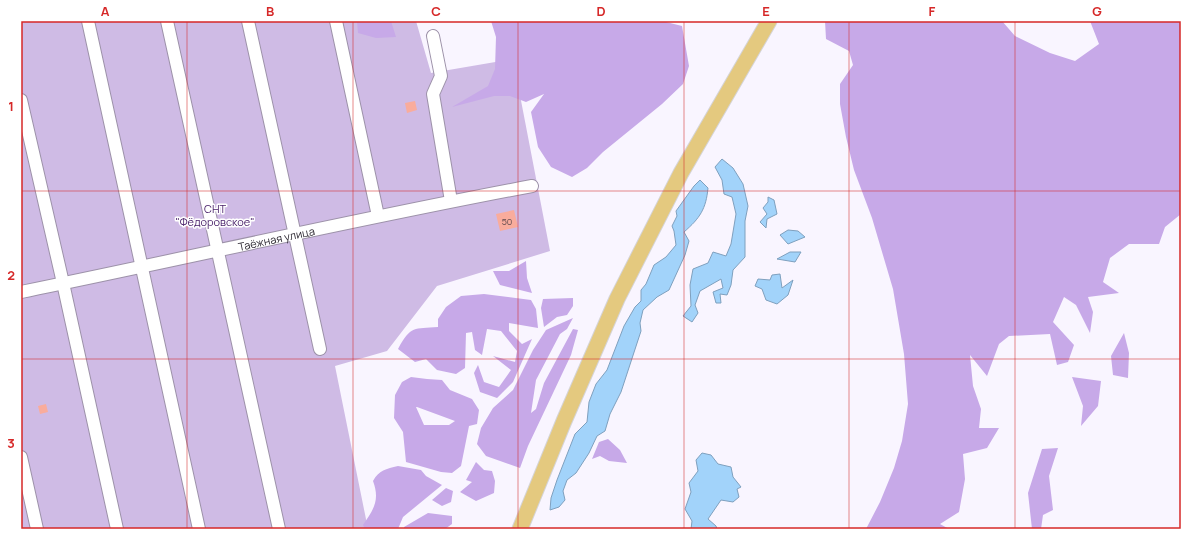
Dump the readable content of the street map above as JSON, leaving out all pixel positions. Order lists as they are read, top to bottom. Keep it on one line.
{"streets":{"street":["Таёжная улица"]},"parks":["СНТ \"Фёдоровское\""],"house_numbers":["50"],"grid":{"columns":["A","B","C","D","E","F","G"],"rows":["1","2","3"]}}
